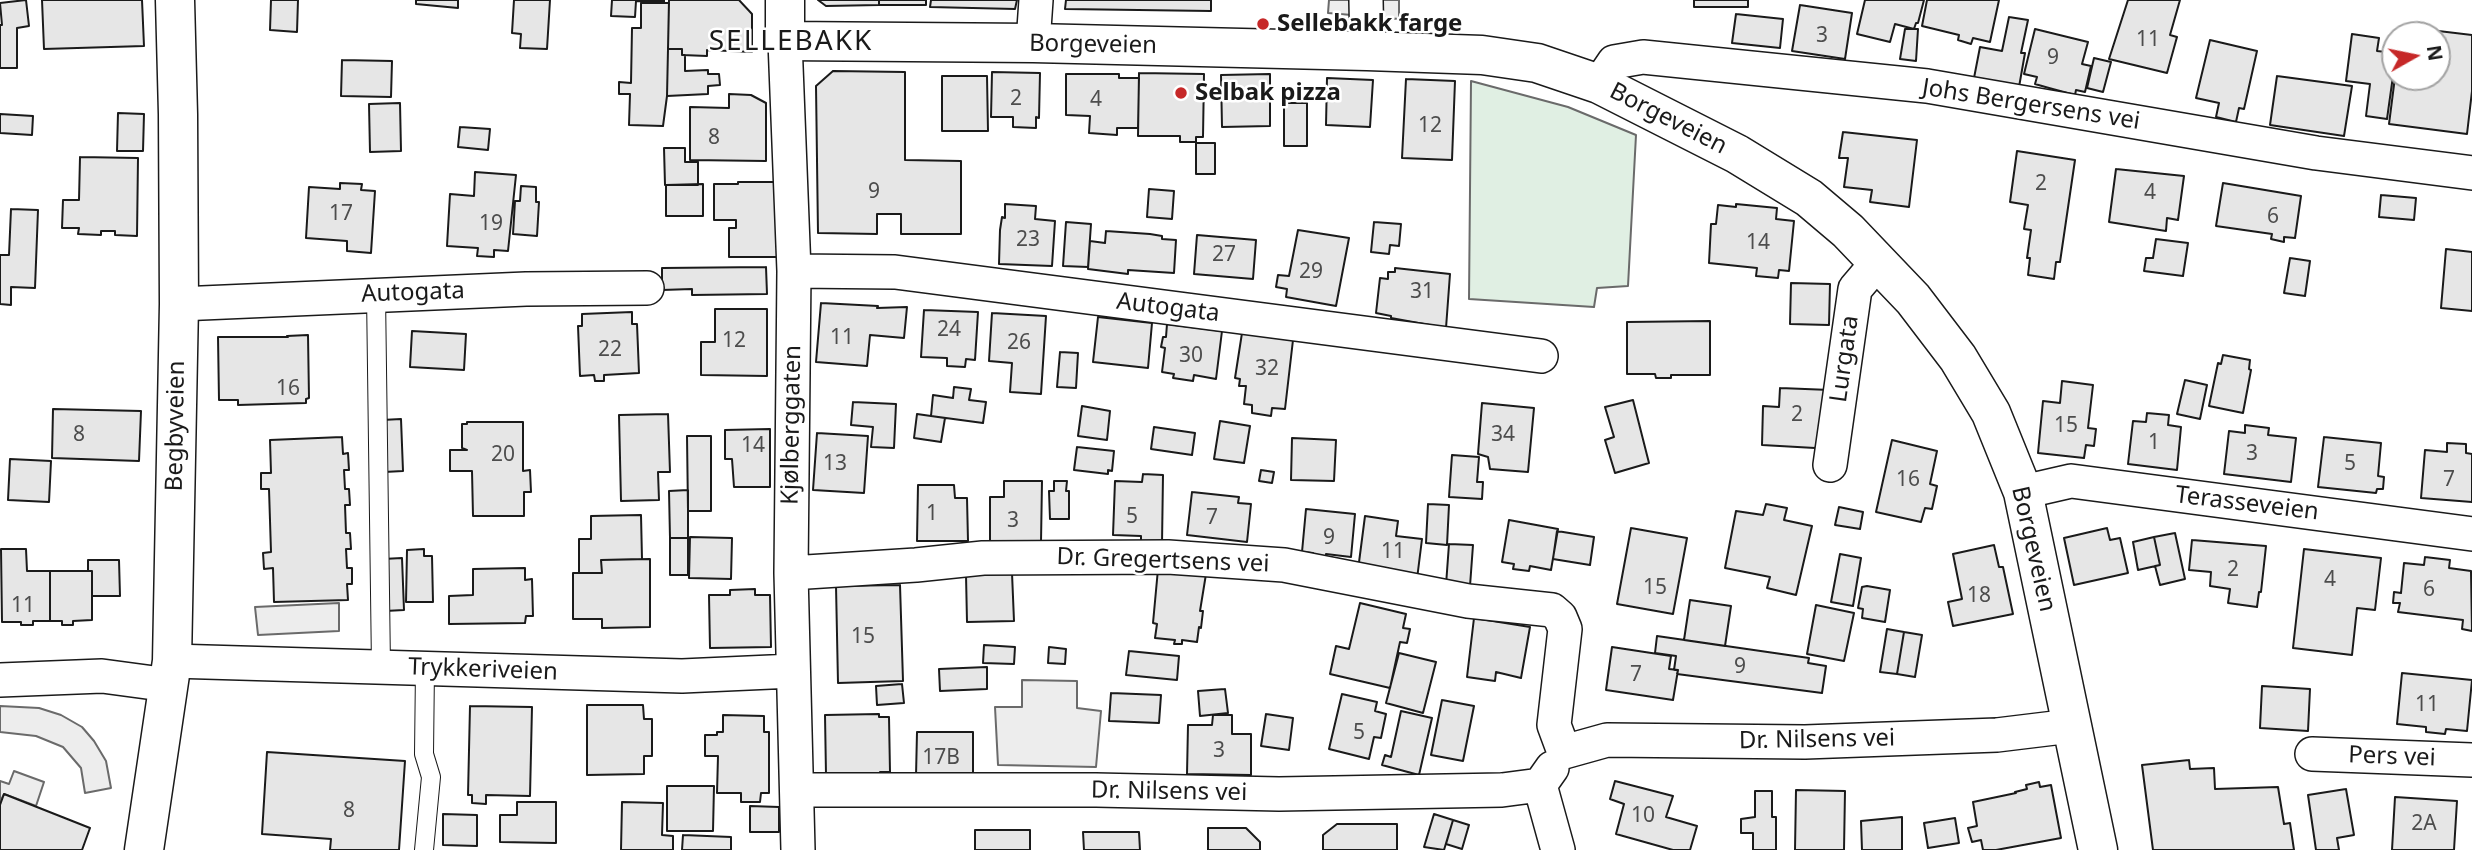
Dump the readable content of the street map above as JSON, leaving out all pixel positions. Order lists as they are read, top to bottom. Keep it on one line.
{"streets":{"main road":["Borgeveien","Kjølberggaten","Begbyveien"],"street":["Johs Bergersens vei","Autogata","Lurgata","Terasseveien","Dr. Gregertsens vei","Trykkeriveien","Dr. Nilsens vei","Pers vei"]},"crossings":[["Borgeveien","Johs Bergersens vei"],["Borgeveien","Lurgata"],["Borgeveien","Kjølberggaten"],["Borgeveien","Terasseveien"],["Borgeveien","Dr. Nilsens vei"],["Autogata","Kjølberggaten"],["Autogata","Begbyveien"],["Kjølberggaten","Dr. Gregertsens vei"],["Kjølberggaten","Trykkeriveien"],["Kjølberggaten","Dr. Nilsens vei"],["Begbyveien","Trykkeriveien"],["Dr. Gregertsens vei","Dr. Nilsens vei"]],"districts":["SELLEBAKK"],"places":["Sellebakk farge","Selbak pizza"],"house_numbers":["3","11","9","2","4","12","8","2","9","4","17","6","19","23","14","27","29","31","24","11","12","26","22","30","32","16","2","15","8","34","1","14","3","20","13","5","16","7","1","5","7","3","9","11","2","4","15","6","18","11","15","9","7","11","5","3","17B","8","10","2A"],"north":"right"}
